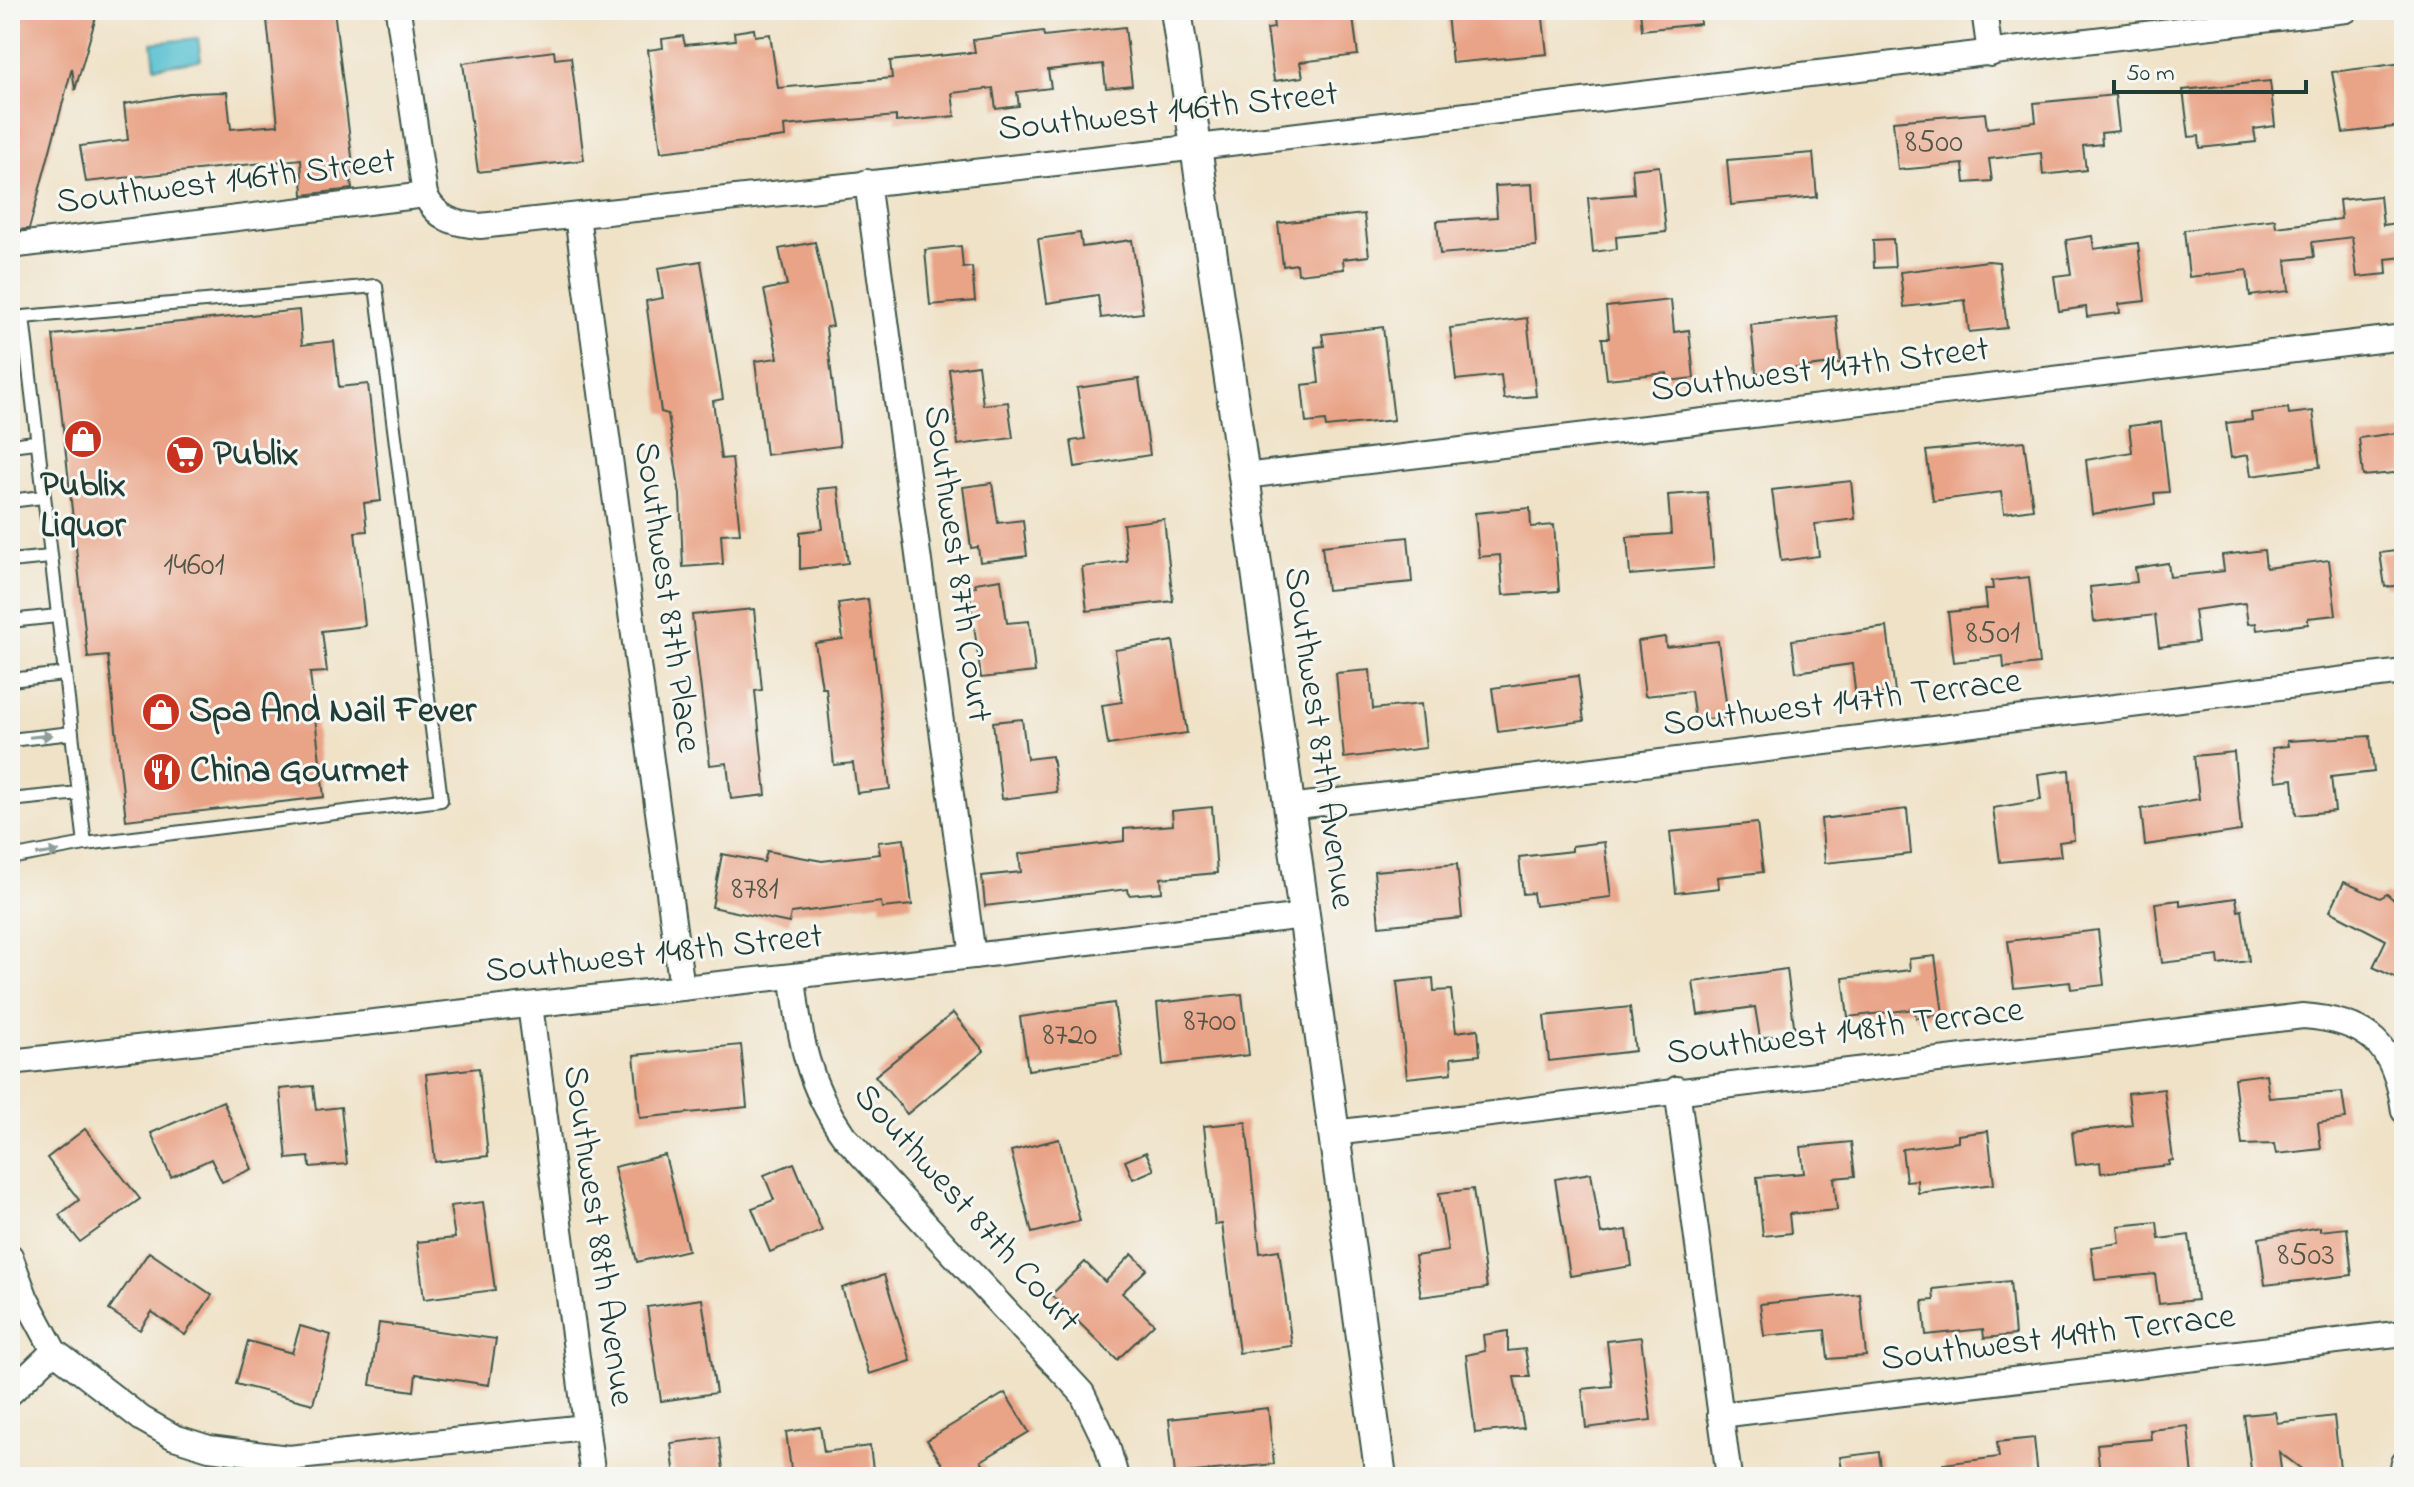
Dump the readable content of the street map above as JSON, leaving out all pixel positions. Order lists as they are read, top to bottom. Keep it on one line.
{"streets":{"street":["Southwest 146th Street","Southwest 147th Street","Southwest 87th Court","Southwest 87th Place","Southwest 147th Terrace","Southwest 87th Avenue","Southwest 148th Street","Southwest 148th Terrace","Southwest 88th Avenue","Southwest 149th Terrace"]},"crossings":[["Southwest 146th Street","Southwest 87th Court"],["Southwest 146th Street","Southwest 87th Place"],["Southwest 146th Street","Southwest 87th Avenue"],["Southwest 147th Street","Southwest 87th Avenue"],["Southwest 87th Court","Southwest 148th Street"],["Southwest 87th Place","Southwest 148th Street"],["Southwest 147th Terrace","Southwest 87th Avenue"],["Southwest 87th Avenue","Southwest 148th Street"],["Southwest 87th Avenue","Southwest 148th Terrace"],["Southwest 148th Street","Southwest 88th Avenue"]],"places":{"shop":["Publix Liquor","Spa And Nail Fever"],"supermarket":["Publix"],"restaurant":["China Gourmet"]},"house_numbers":["8500","14601","8501","8781","8700","8720","8503"],"scale_bar":"50 m"}
